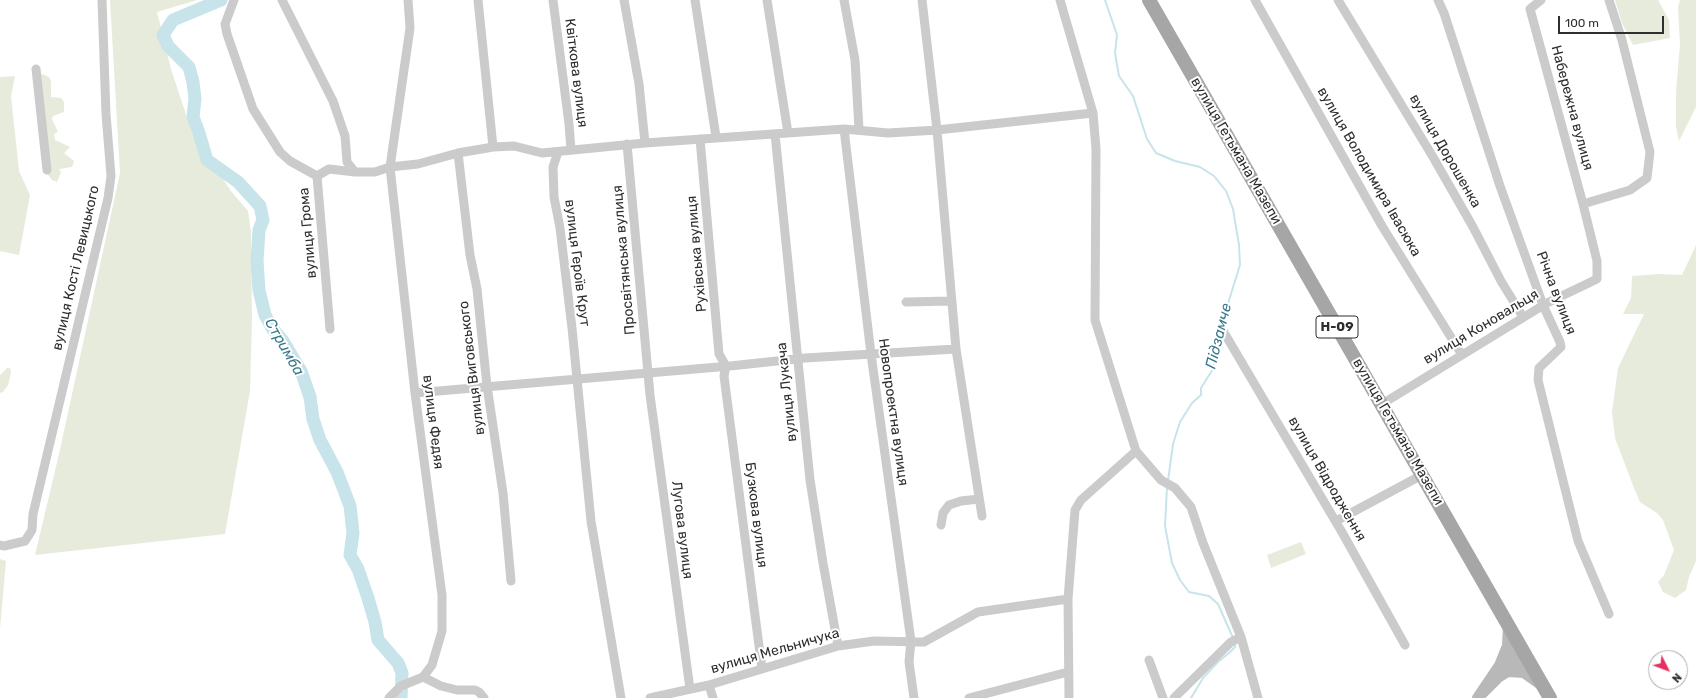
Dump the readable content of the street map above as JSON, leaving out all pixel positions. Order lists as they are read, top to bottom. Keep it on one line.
{"streets":{"main road":["вулиця Гетьмана Мазепи","Н-09"],"street":["Квіткова вулиця","Набережна вулиця","вулиця Дорошенка","вулиця Володимира Івасюка","вулиця Грома","Рухівська вулиця","Просвітянська вулиця","вулиця Героїв Крут","вулиця Кості Левицького","Річна вулиця","вулиця Коновальця","вулиця Виговського","вулиця Лукача","Новопроектна вулиця","вулиця Федяя","вулиця Відродження","Бузкова вулиця","Лугова вулиця","вулиця Мельничука"]},"crossings":[["Квіткова вулиця","вулиця Грома"],["Набережна вулиця","вулиця Коновальця"],["вулиця Гетьмана Мазепи","вулиця Коновальця"],["вулиця Дорошенка","вулиця Коновальця"],["вулиця Володимира Івасюка","вулиця Коновальця"],["вулиця Грома","Рухівська вулиця"],["вулиця Грома","Просвітянська вулиця"],["вулиця Грома","вулиця Героїв Крут"],["вулиця Грома","вулиця Виговського"],["вулиця Грома","вулиця Лукача"],["вулиця Грома","Новопроектна вулиця"],["вулиця Грома","вулиця Федяя"],["Рухівська вулиця","Бузкова вулиця"],["Просвітянська вулиця","Лугова вулиця"],["Річна вулиця","вулиця Коновальця"],["вулиця Лукача","вулиця Мельничука"],["Новопроектна вулиця","вулиця Мельничука"],["Бузкова вулиця","вулиця Мельничука"],["Лугова вулиця","вулиця Мельничука"]],"water":["Підзамче","Стримба"],"scale_bar":"100 m","north":"bottom right"}
